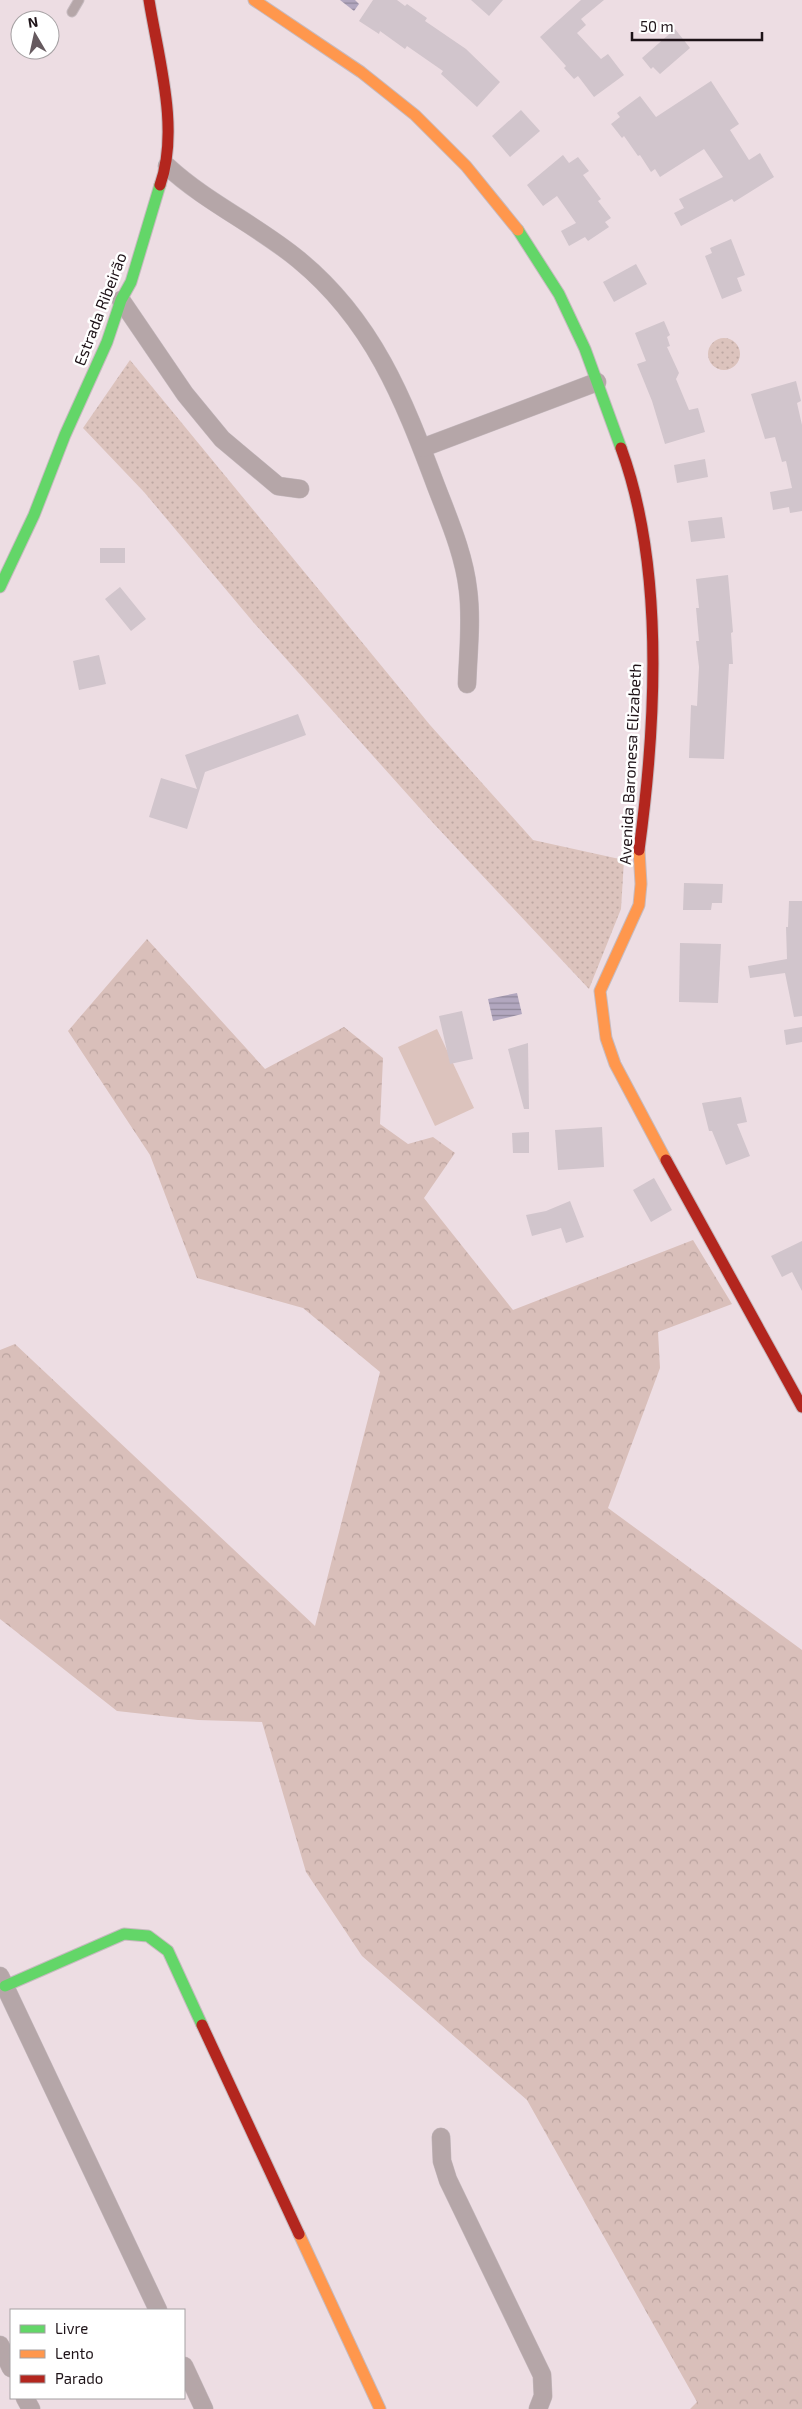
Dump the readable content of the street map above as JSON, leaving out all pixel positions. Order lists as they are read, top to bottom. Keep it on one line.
{"streets":{"street":["Estrada Ribeirão","Avenida Baronesa Elizabeth"]},"legend":["Livre","Lento","Parado"],"scale_bar":"50 m","north":"top"}
